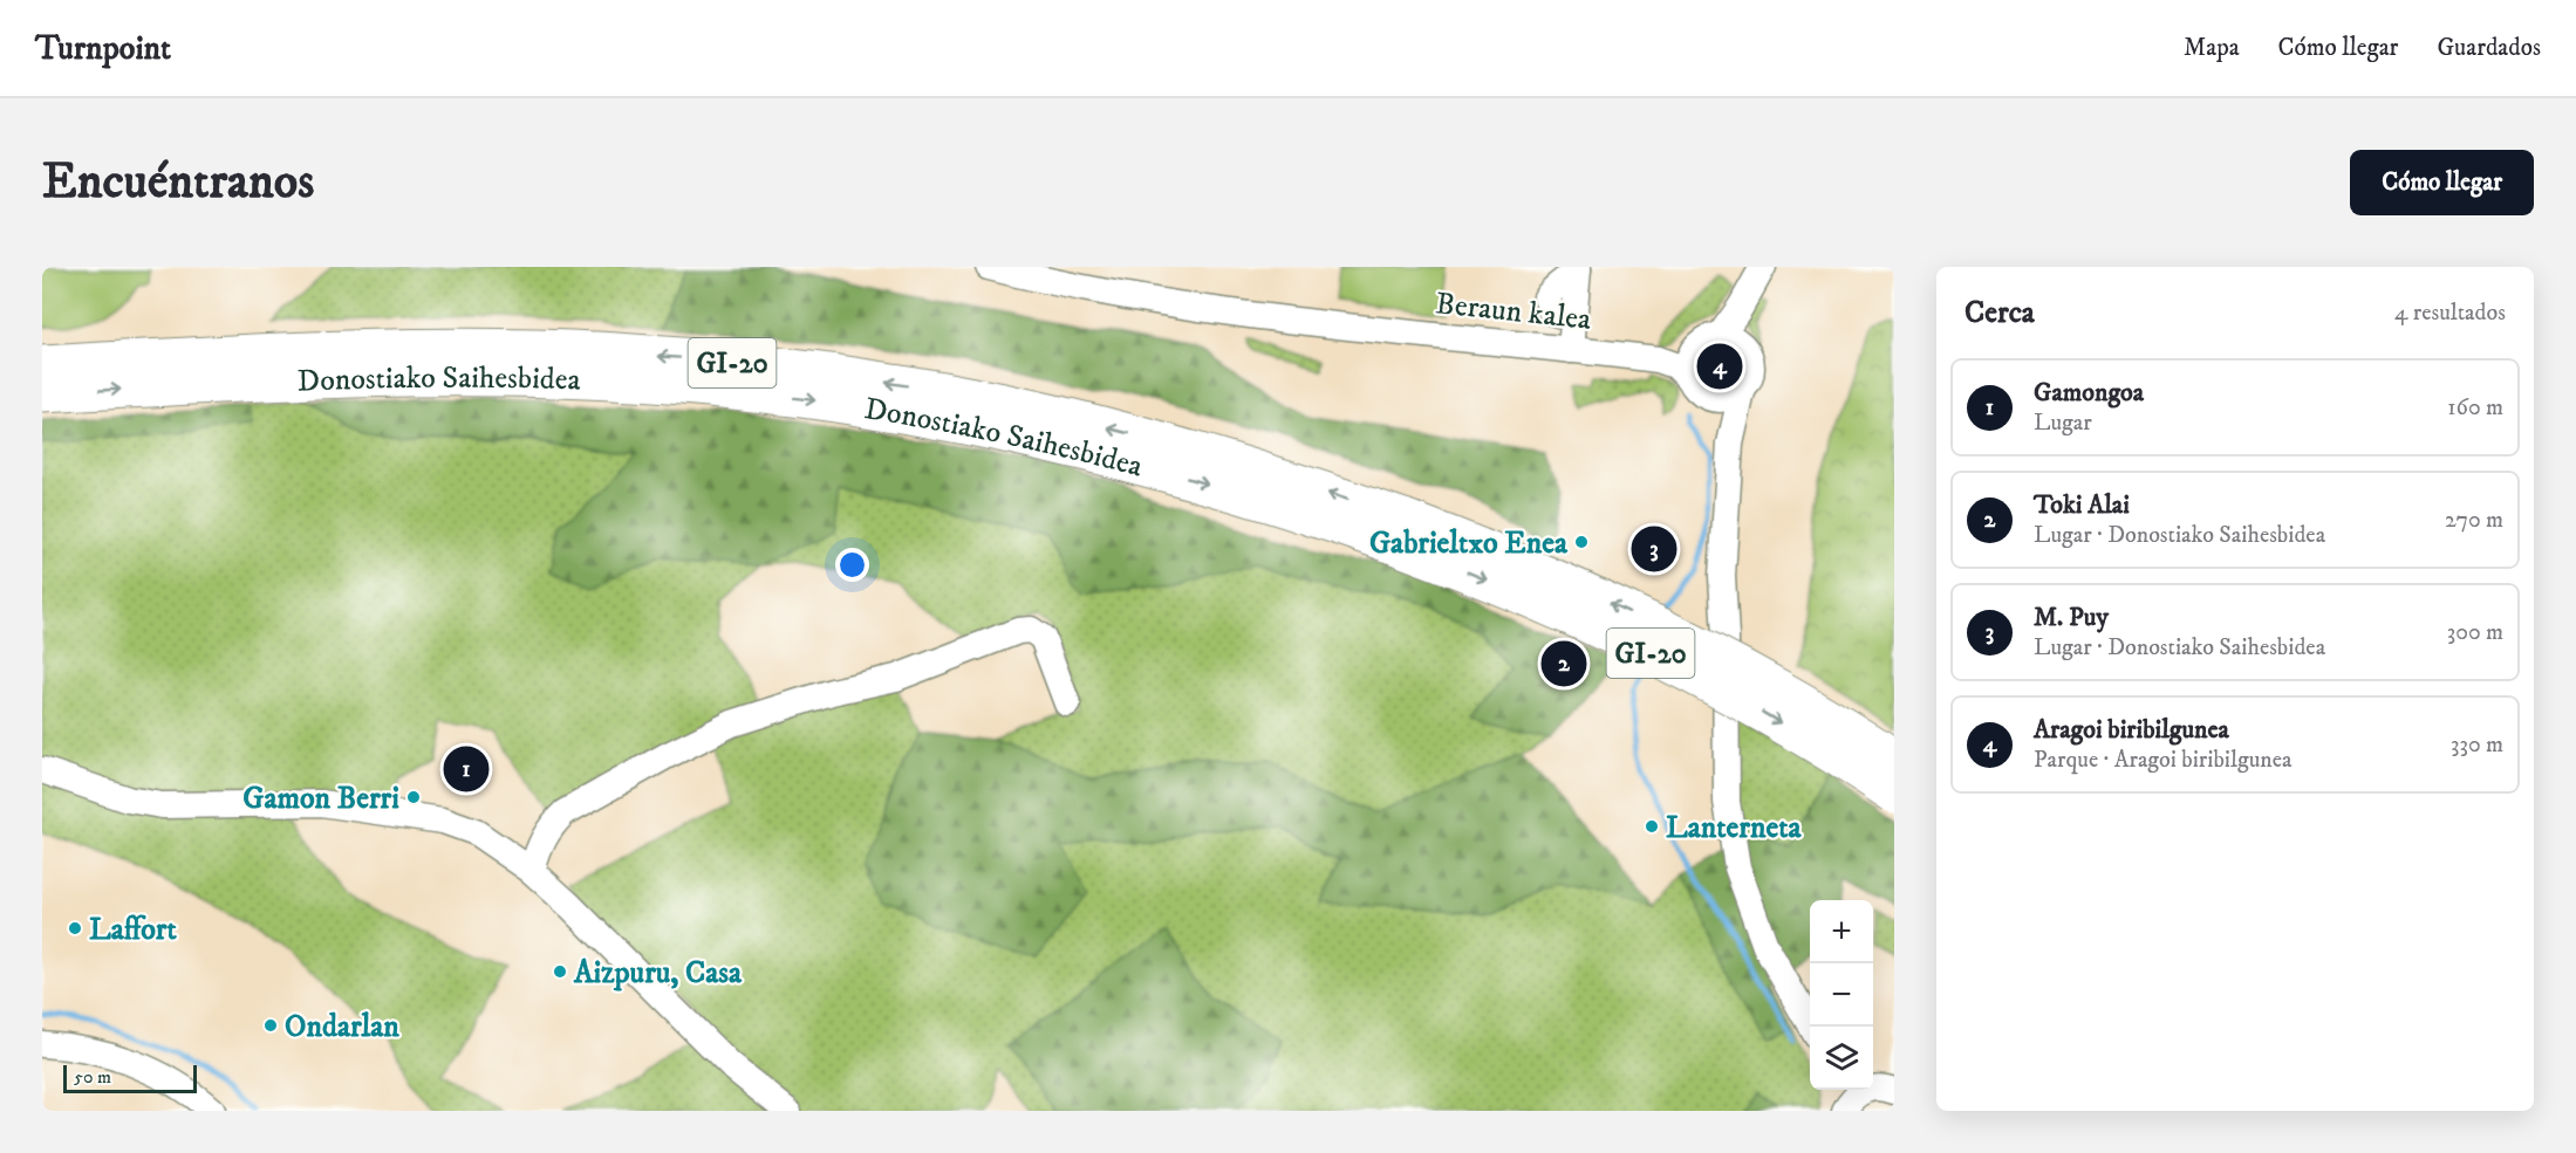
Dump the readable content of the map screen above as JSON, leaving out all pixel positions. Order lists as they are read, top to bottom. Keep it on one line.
{"streets":{"highway":["GI-20","Donostiako Saihesbidea"],"street":["Beraun kalea"]},"places":["Gabrieltxo Enea","Gamon Berri","Lanterneta","Laffort","Aizpuru, Casa","Ondarlan"],"scale_bar":"50 m","page":{"header":"Turnpoint","nav":["Mapa","Cómo llegar","Guardados"],"buttons":"Cómo llegar","title":"Encuéntranos","heading":["Cerca","4 resultados"],"pins":["4","3","2","1"],"list":[{"mark":"1","name":"Gamongoa","note":"Lugar","value":"160 m"},{"mark":"2","name":"Toki Alai","note":"Lugar · Donostiako Saihesbidea","value":"270 m"},{"mark":"3","name":"M. Puy","note":"Lugar · Donostiako Saihesbidea","value":"300 m"},{"mark":"4","name":"Aragoi biribilgunea","note":"Parque · Aragoi biribilgunea","value":"330 m"}],"map_buttons":["+","−"],"scale":"50 m"}}
